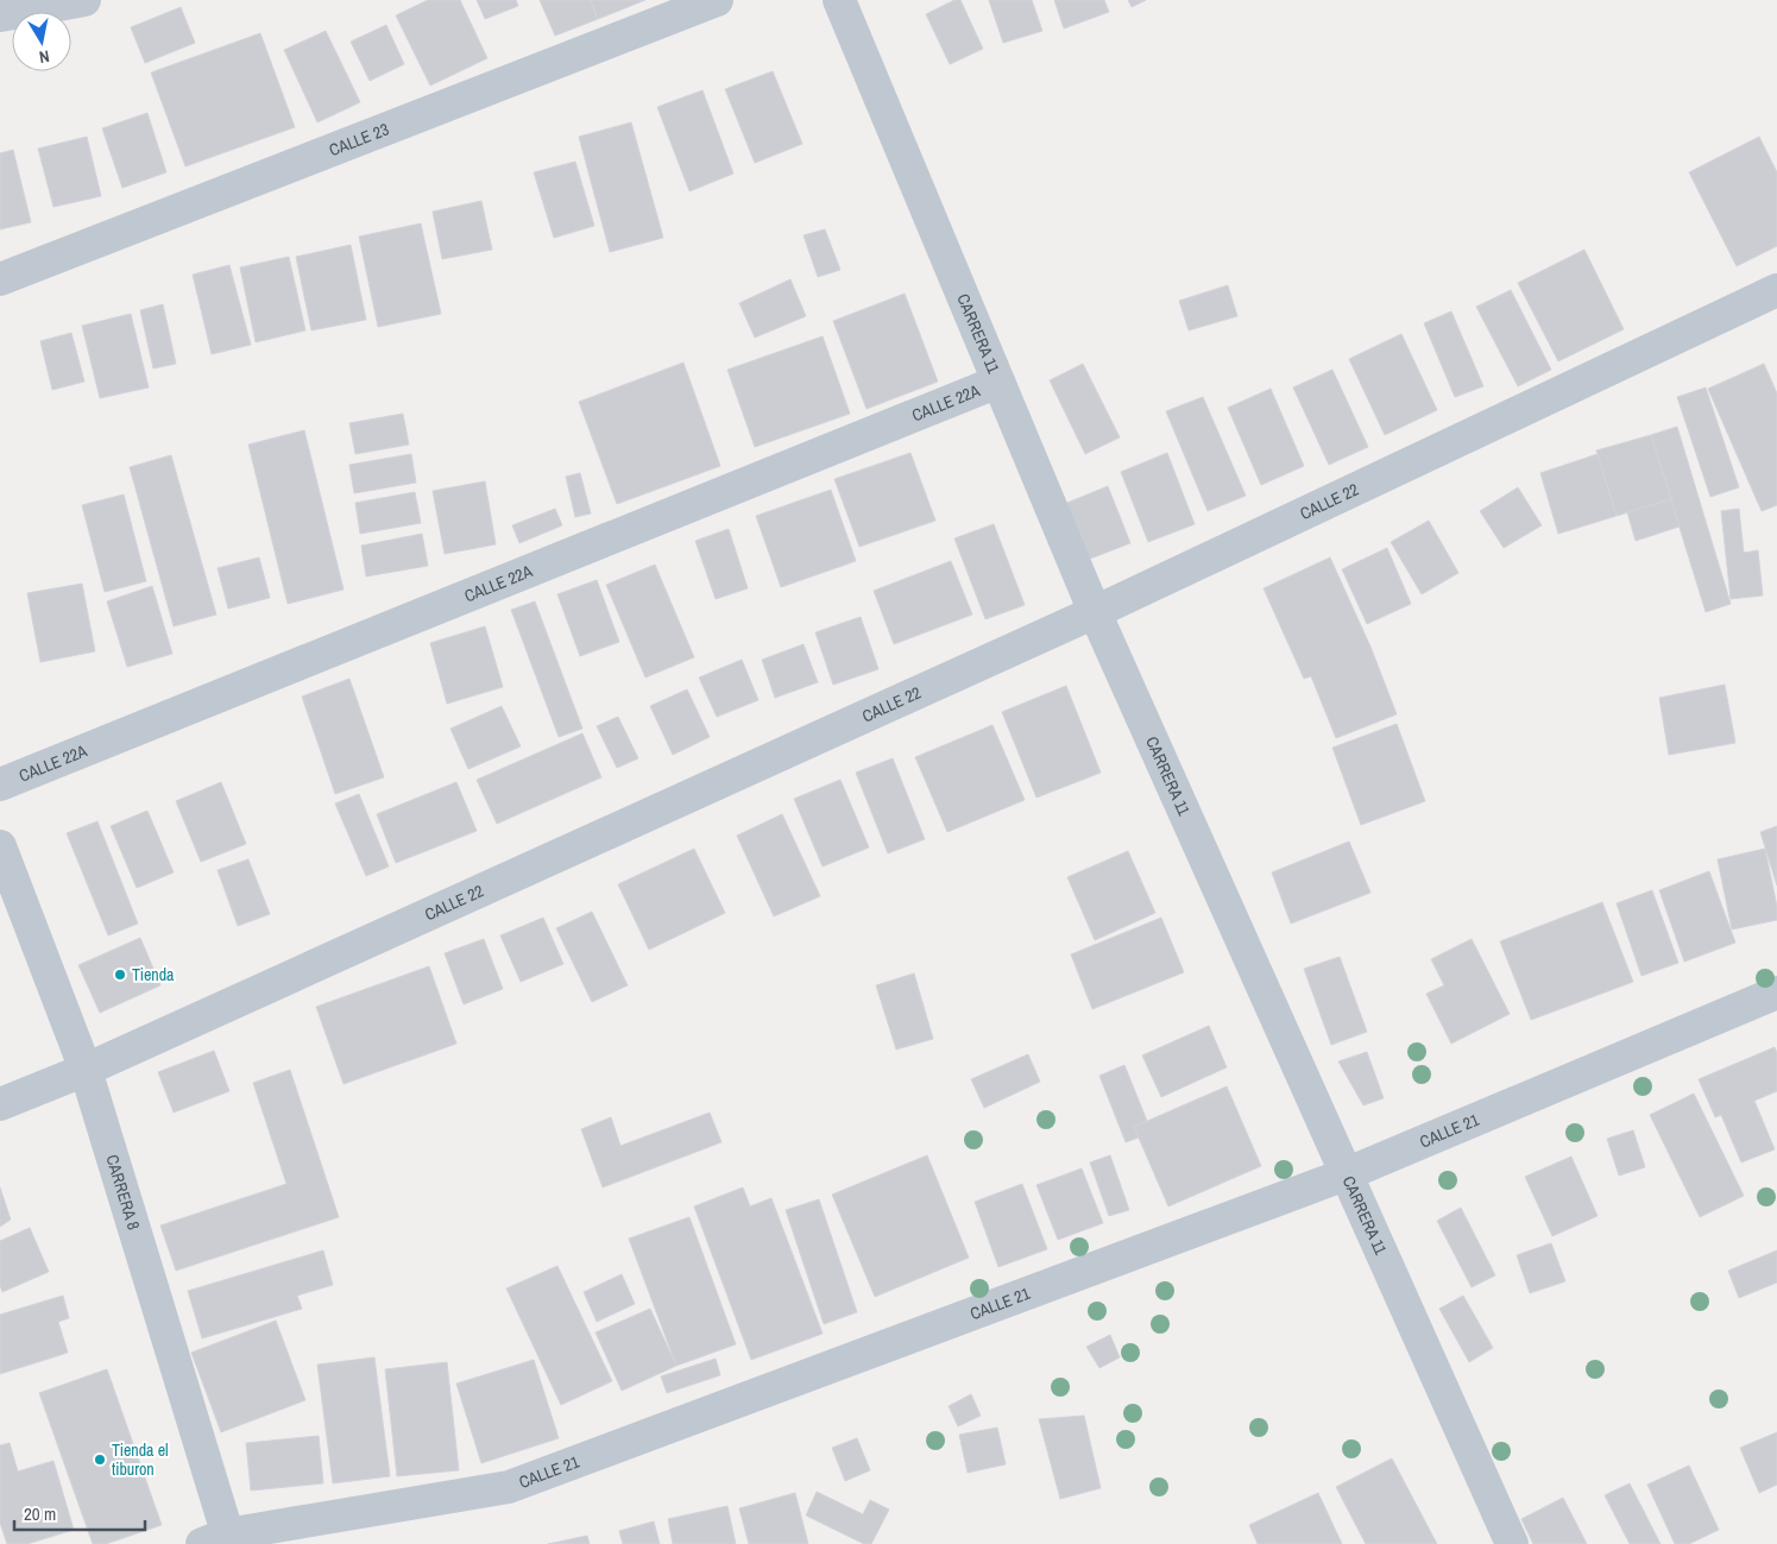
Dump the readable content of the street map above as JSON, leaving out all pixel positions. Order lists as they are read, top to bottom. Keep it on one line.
{"streets":{"street":["CALLE 23","CARRERA 11","CALLE 22A","CALLE 22","CALLE 21","CARRERA 8"]},"crossings":[["CARRERA 11","CALLE 22A"],["CARRERA 11","CALLE 22"],["CARRERA 11","CALLE 21"],["CALLE 22","CARRERA 8"],["CALLE 21","CARRERA 8"]],"places":["Tienda","Tienda el tiburon"],"scale_bar":"20 m","north":"bottom"}
